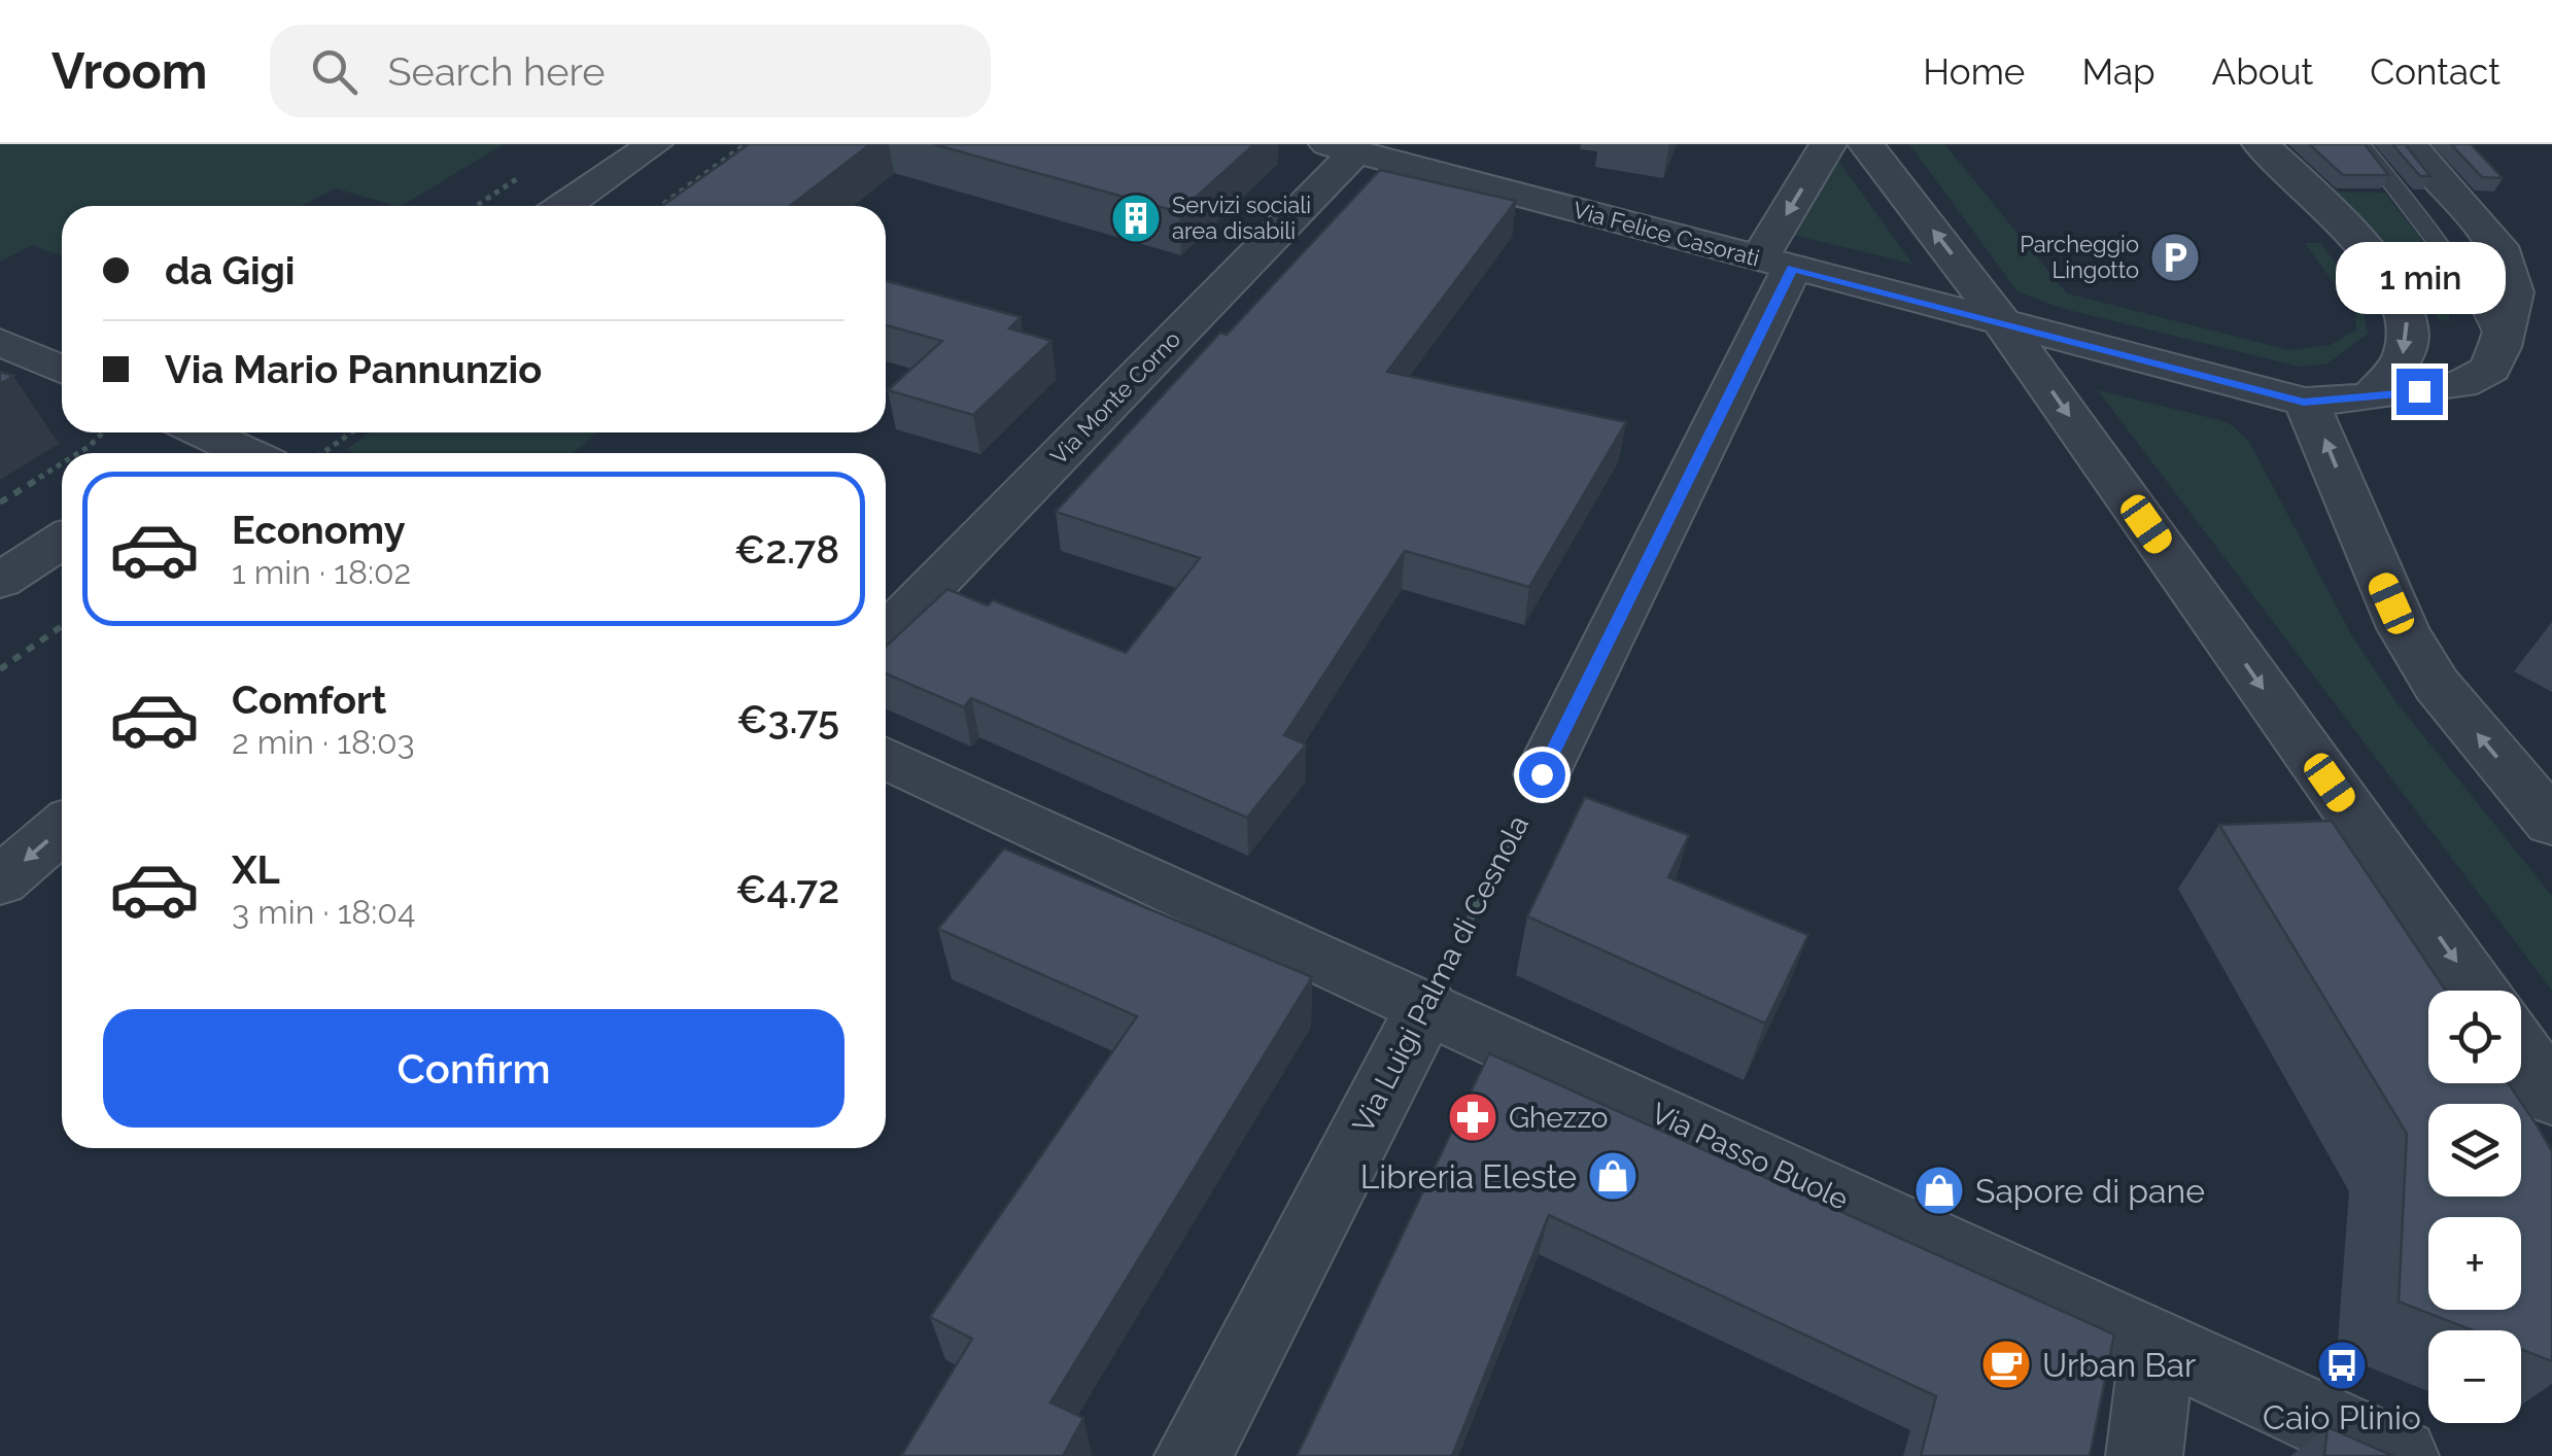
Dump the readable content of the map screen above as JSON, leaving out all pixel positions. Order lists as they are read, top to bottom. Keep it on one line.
{"streets":{"street":["Via Felice Casorati","Via Monte Corno","Via Luigi Palma di Cesnola","Via Passo Buole"]},"crossings":[["Via Felice Casorati","Via Monte Corno"],["Via Luigi Palma di Cesnola","Via Passo Buole"]],"places":{"building":["Servizi sociali area disabili"],"parking":["Parcheggio Lingotto"],"pharmacy":["Ghezzo"],"shop":["Libreria Eleste","Sapore di pane"],"cafe":["Urban Bar"],"bus stop":["Caio Plinio"]},"page":{"header":"Vroom","search":"Search here","nav":["Home","Map","About","Contact"],"banner":["da Gigi","Via Mario Pannunzio"],"bubble":"1 min","list":[{"name":"Economy","note":"1 min · 18:02","value":"€2.78"},{"name":"Comfort","note":"2 min · 18:03","value":"€3.75"},{"name":"XL","note":"3 min · 18:04","value":"€4.72"}],"buttons":"Confirm","map_buttons":["+","−"]}}
